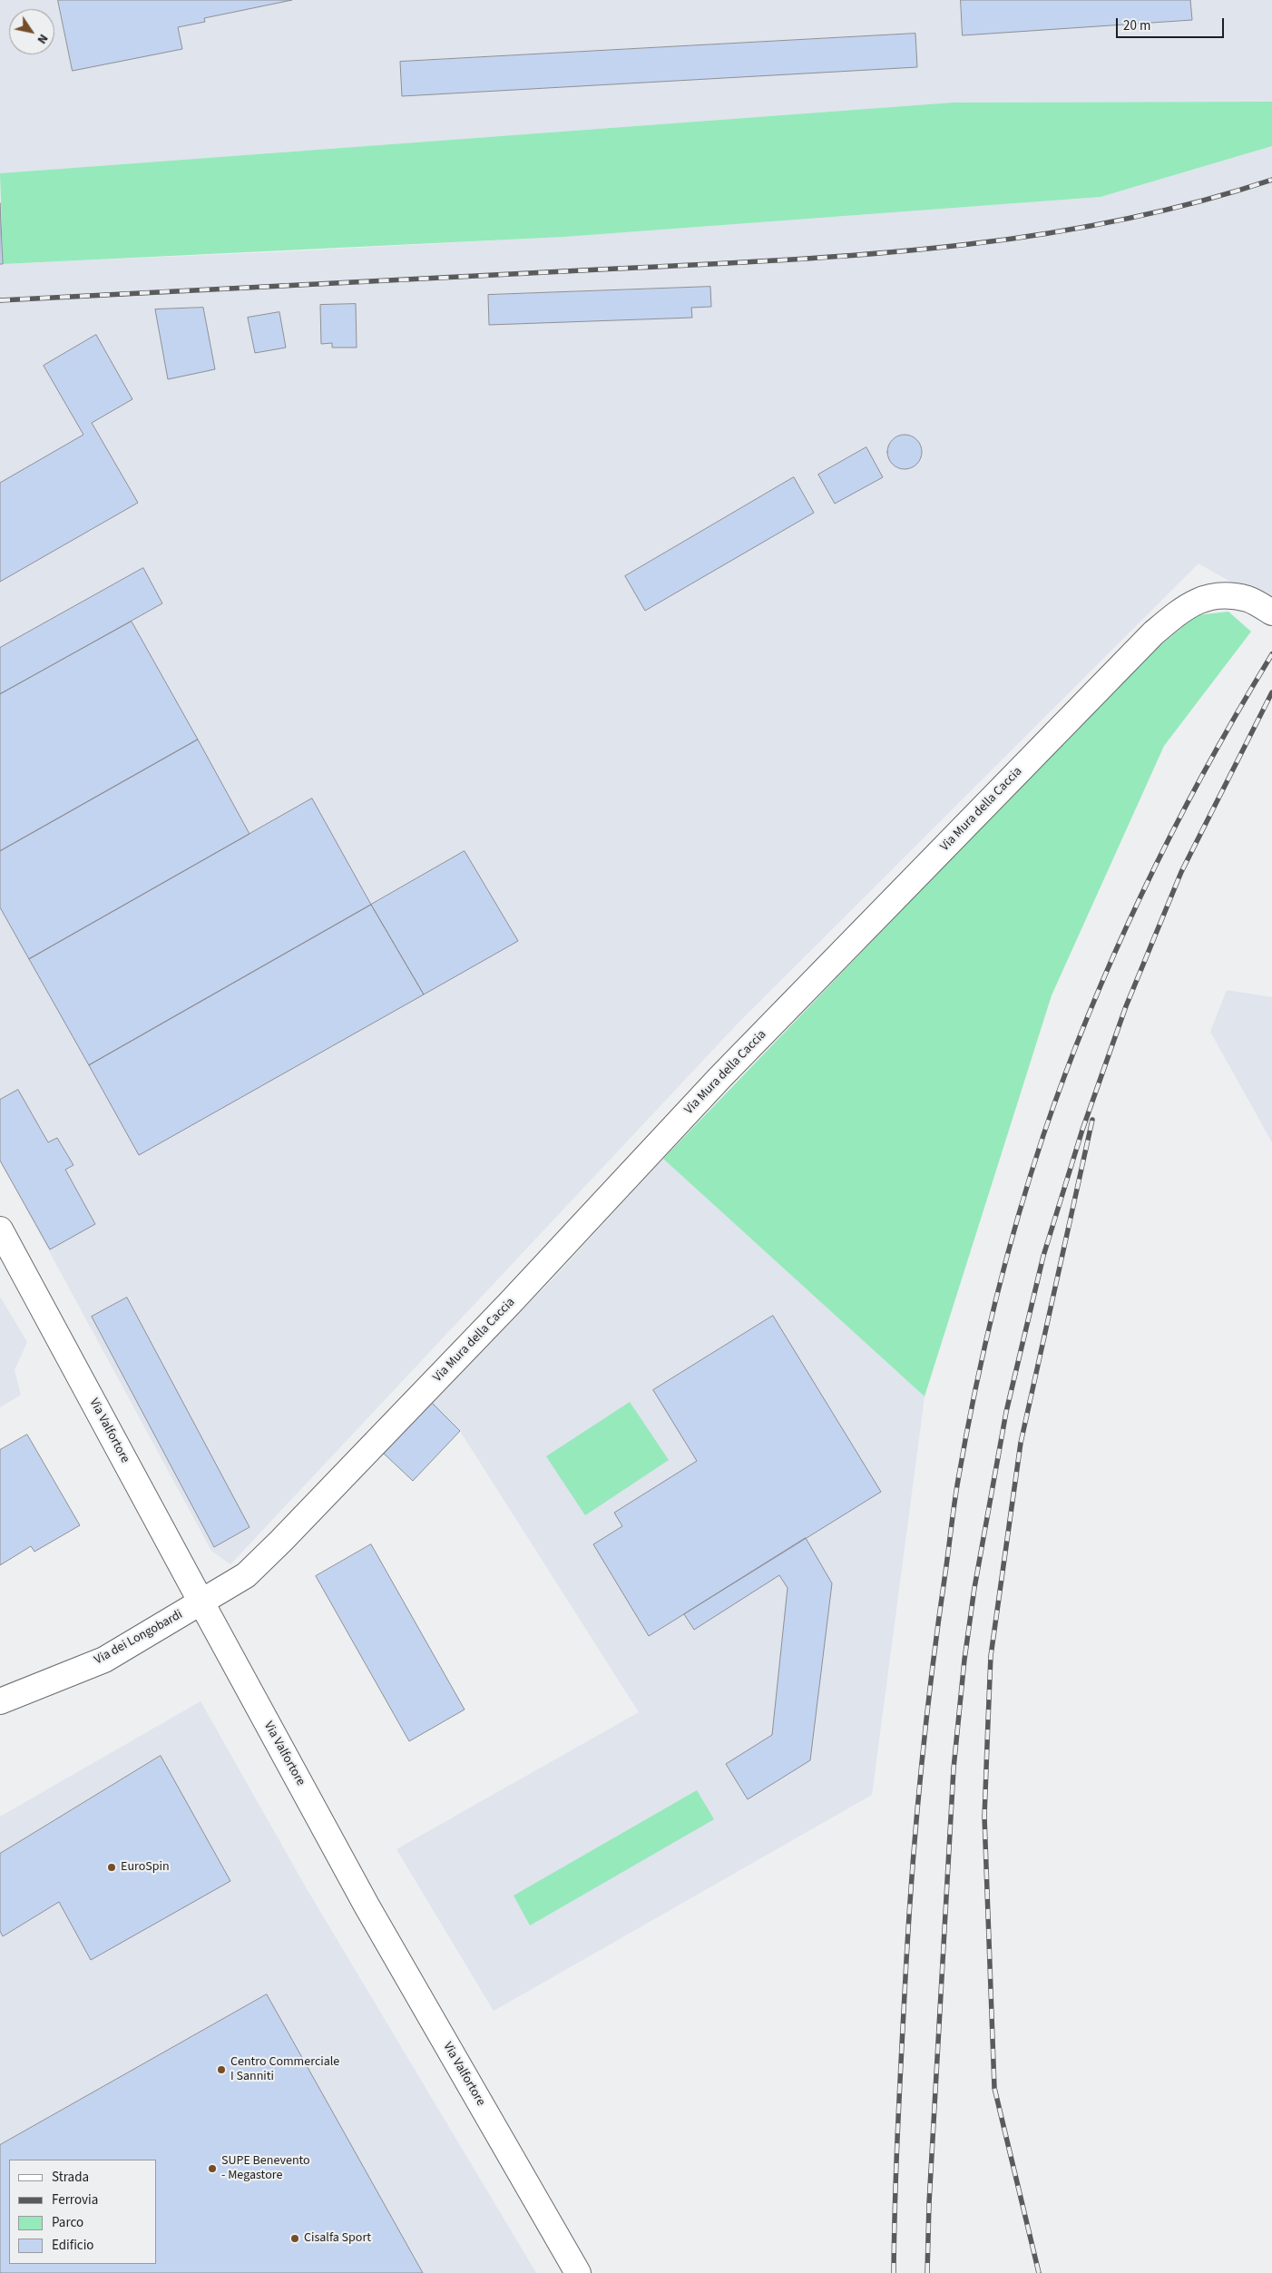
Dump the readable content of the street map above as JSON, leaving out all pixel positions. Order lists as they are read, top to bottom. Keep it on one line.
{"streets":{"main road":["Via Mura della Caccia","Via Valfortore","Via dei Longobardi"]},"crossings":[["Via Mura della Caccia","Via Valfortore"],["Via Mura della Caccia","Via dei Longobardi"],["Via Valfortore","Via dei Longobardi"]],"places":["EuroSpin","Centro Commerciale I Sanniti","SUPE Benevento - Megastore","Cisalfa Sport"],"legend":["Strada","Ferrovia","Parco","Edificio"],"scale_bar":"20 m","north":"bottom right"}
